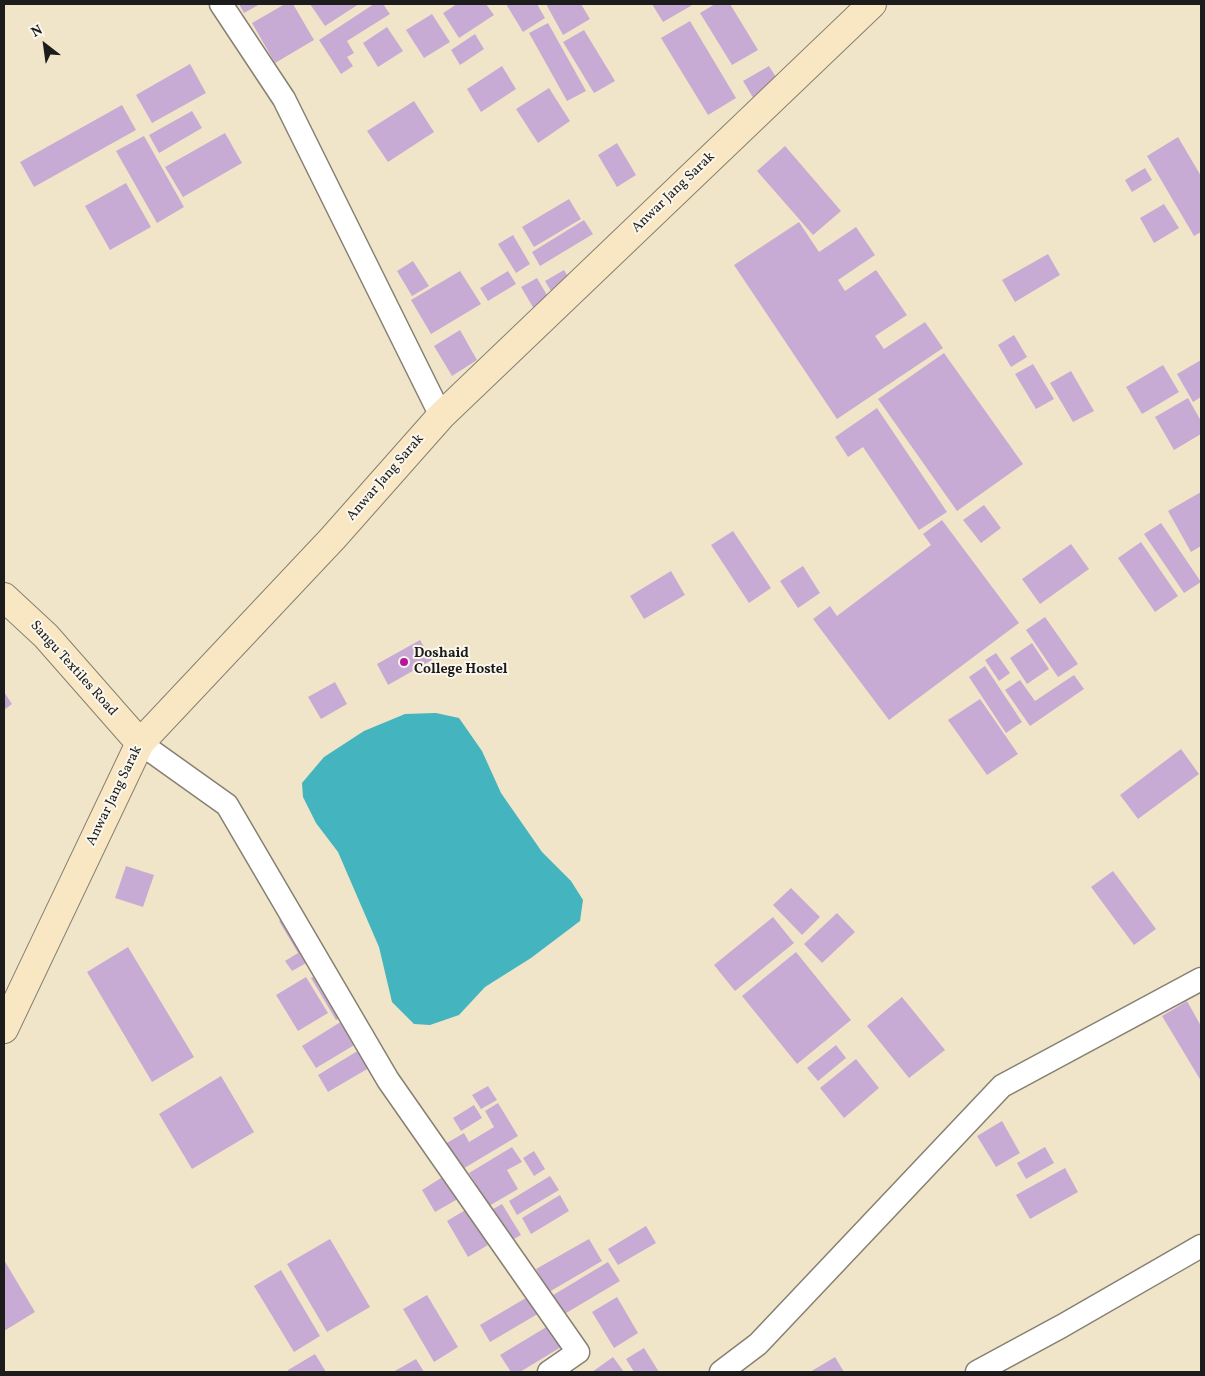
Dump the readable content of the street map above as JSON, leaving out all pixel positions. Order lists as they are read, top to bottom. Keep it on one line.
{"streets":{"main road":["Anwar Jang Sarak","Sangu Textiles Road"]},"crossings":[["Anwar Jang Sarak","Sangu Textiles Road"]],"places":["Doshaid College Hostel"],"north":"top left"}
